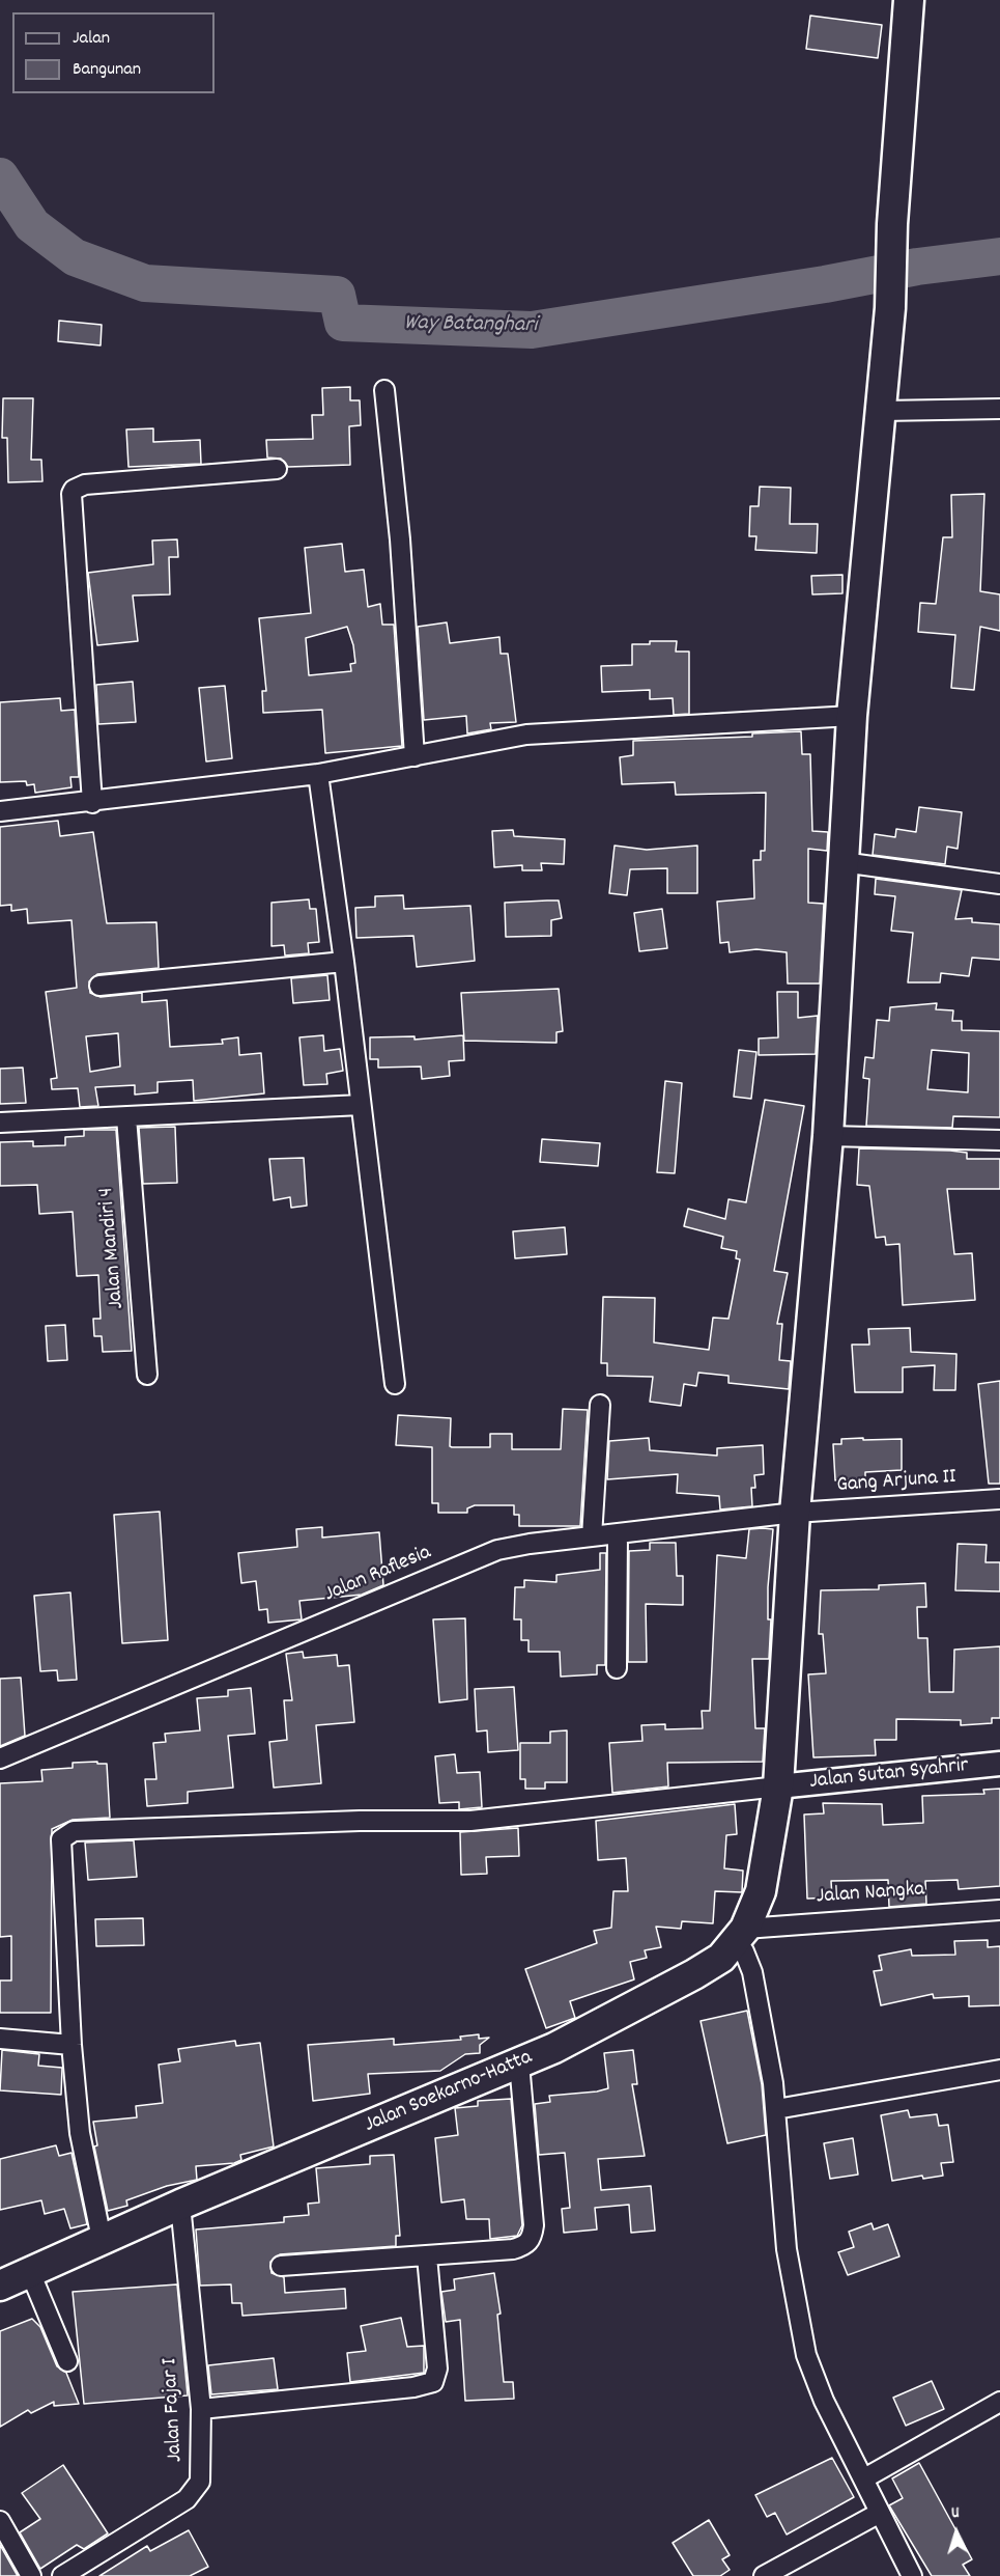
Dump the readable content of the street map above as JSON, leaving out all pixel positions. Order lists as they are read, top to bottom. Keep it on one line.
{"streets":{"main road":["Jalan Soekarno-Hatta"],"street":["Jalan Mandiri 4","Gang Arjuna II","Jalan Raflesia","Jalan Sutan Syahrir","Jalan Nangka","Jalan Fajar I"]},"crossings":[["Gang Arjuna II","Jalan Raflesia"],["Gang Arjuna II","Jalan Soekarno-Hatta"],["Jalan Raflesia","Jalan Soekarno-Hatta"],["Jalan Sutan Syahrir","Jalan Soekarno-Hatta"],["Jalan Nangka","Jalan Soekarno-Hatta"],["Jalan Soekarno-Hatta","Jalan Fajar I"]],"water":["Way Batanghari"],"legend":["Jalan","Bangunan"],"north":"top"}
